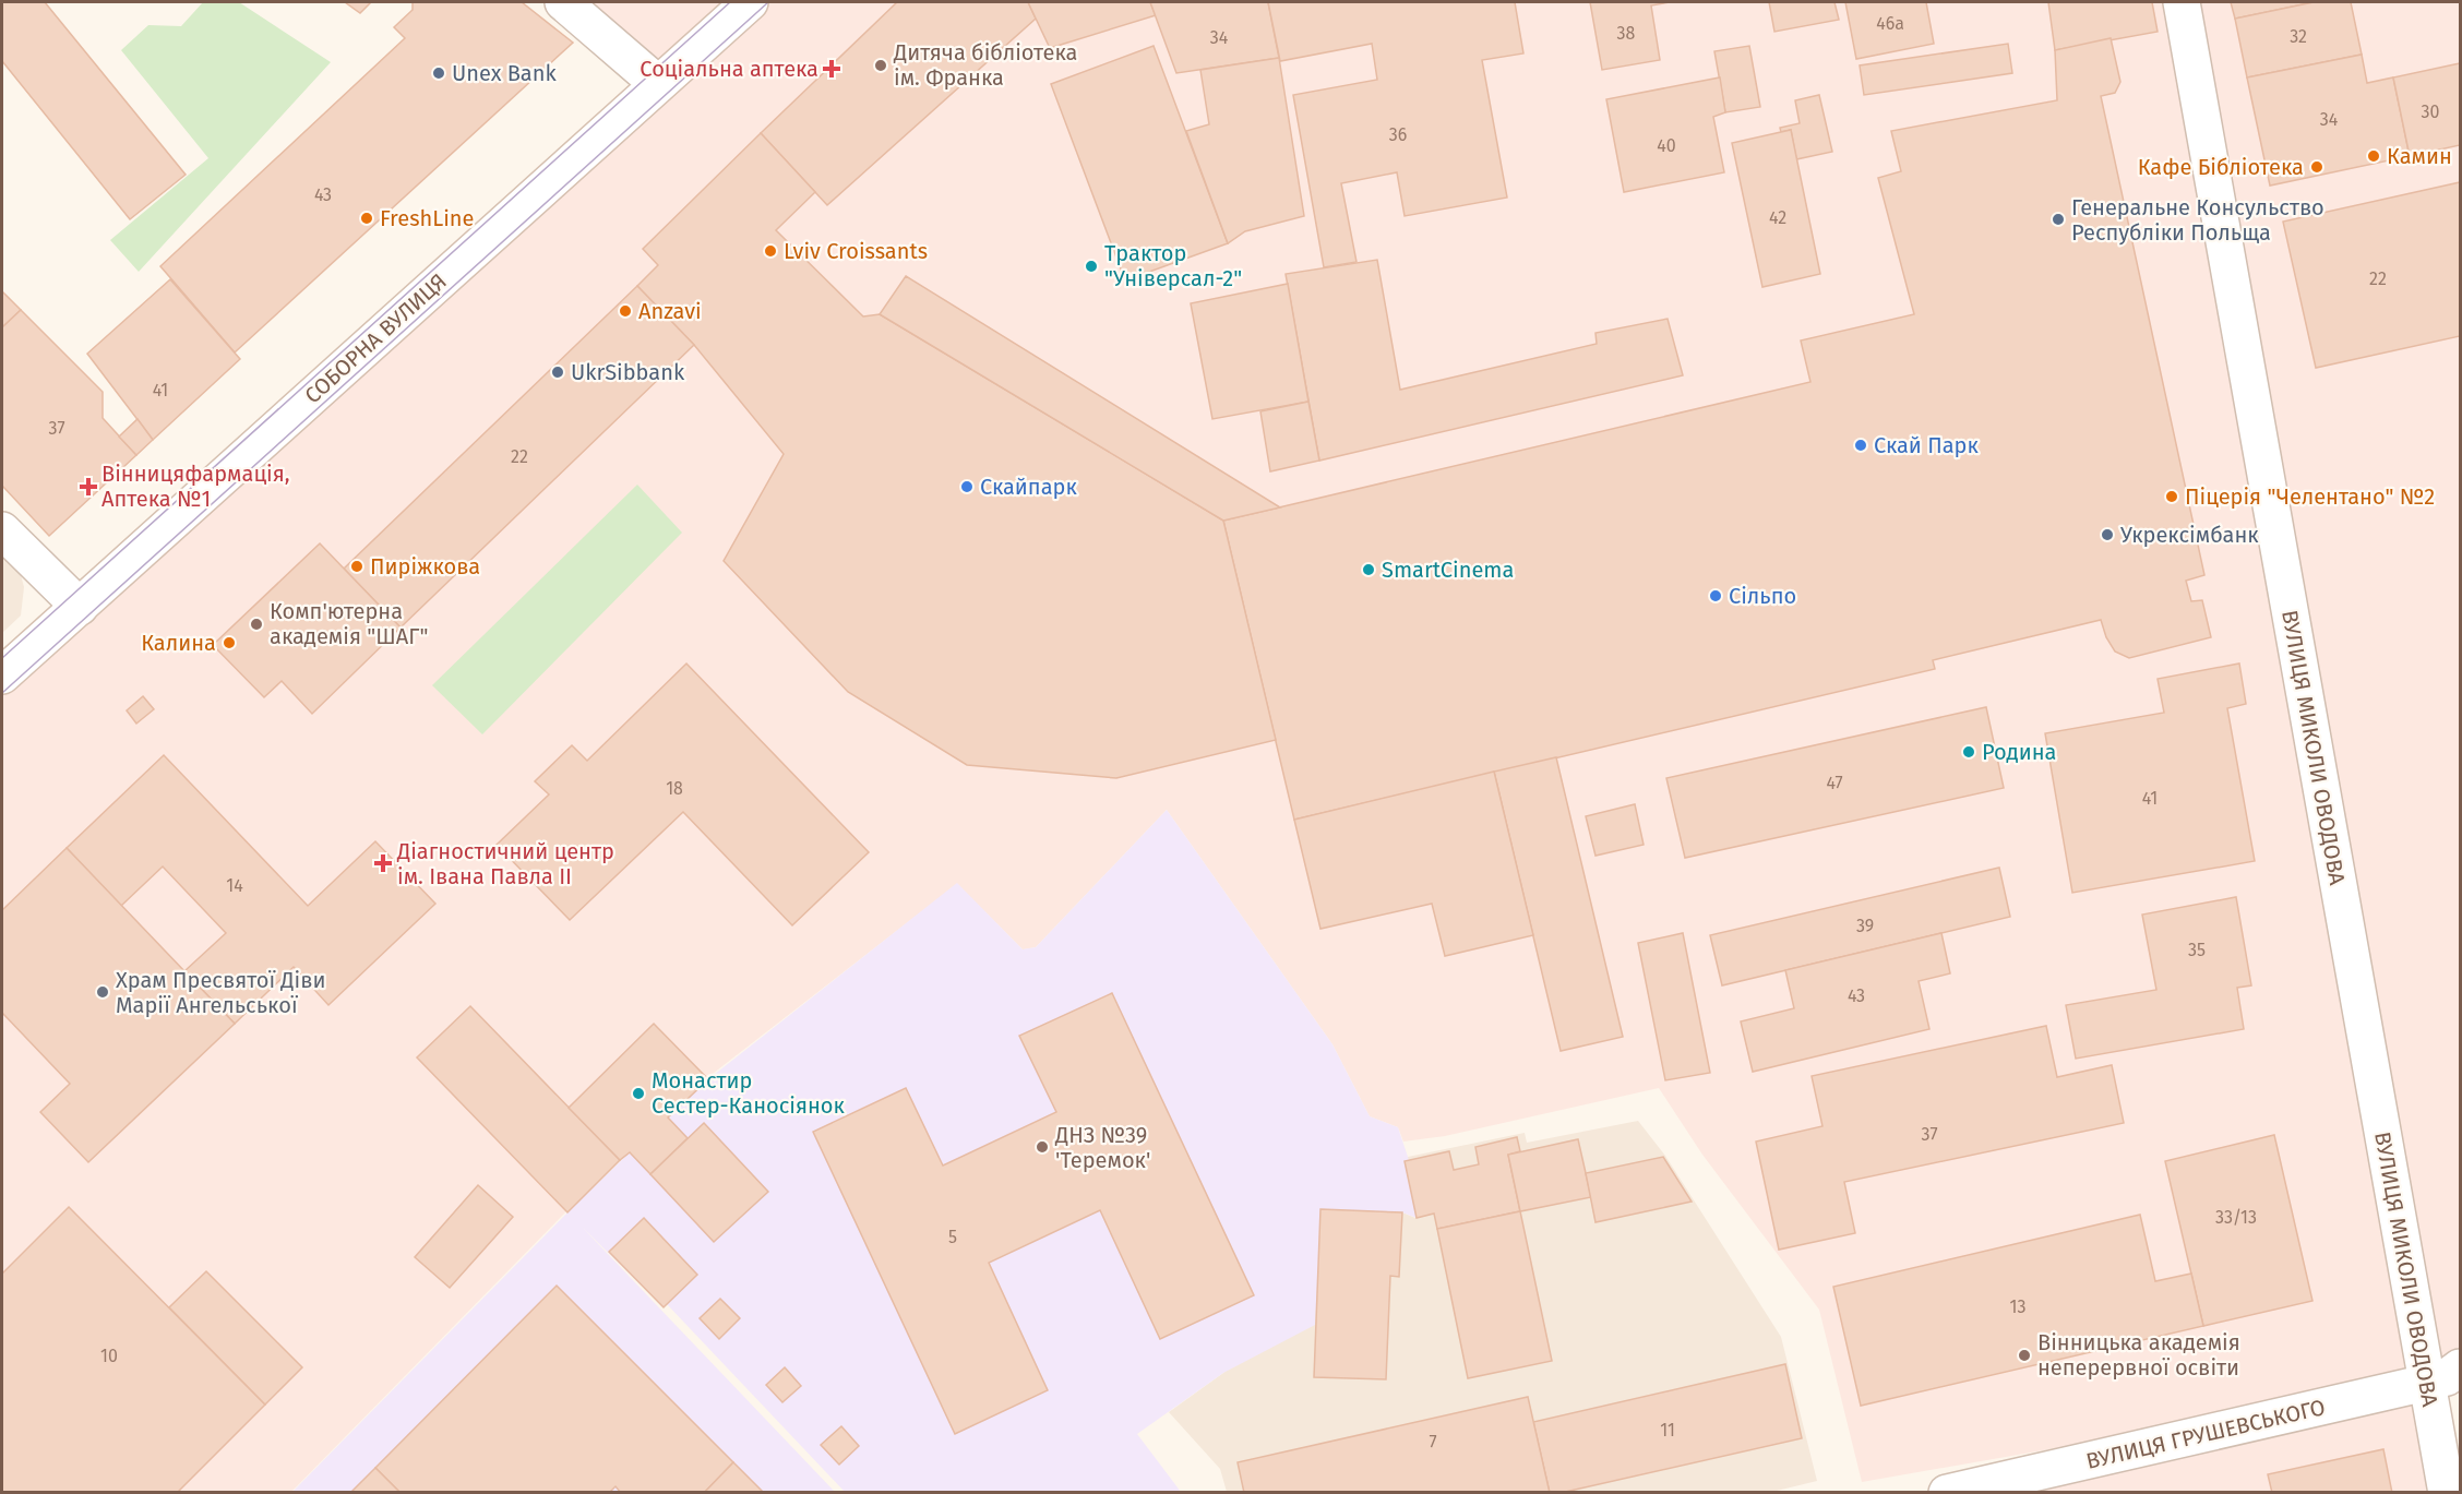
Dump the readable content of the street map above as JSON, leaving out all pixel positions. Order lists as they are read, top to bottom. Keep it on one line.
{"streets":{"street":["СОБОРНА ВУЛИЦЯ","ВУЛИЦЯ МИКОЛИ ОВОДОВА","ВУЛИЦЯ ГРУШЕВСЬКОГО"]},"crossings":[["ВУЛИЦЯ МИКОЛИ ОВОДОВА","ВУЛИЦЯ ГРУШЕВСЬКОГО"]],"places":{"other":["Дитяча бібліотека ім. Франка","Unex Bank","Камин","Кафе Бібліотека","FreshLine","Генеральне Консульство Республіки Польща","Lviv Croissants","Трактор \"Універсал-2\"","Anzavi","UkrSibbank","Скай Парк","Скайпарк","Піцерія \"Челентано\" №2","Укрексімбанк","Пиріжкова","SmartCinema","Сільпо","Комп'ютерна академія \"ШАГ\"","Калина","Родина","Храм Пресвятої Діви Марії Ангельської","Монастир Сестер-Каносіянок","ДНЗ №39 'Теремок'","Вінницька академія неперервної освіти"],"health":["Соціальна аптека","Вінницяфармація, Аптека №1","Діагностичний центр ім. Івана Павла II"]},"house_numbers":["46а","38","32","34","30","34","36","40","43","42","22","41","37","22","47","18","41","14","39","35","43","37","33/13","5","13","10","11","7"]}
